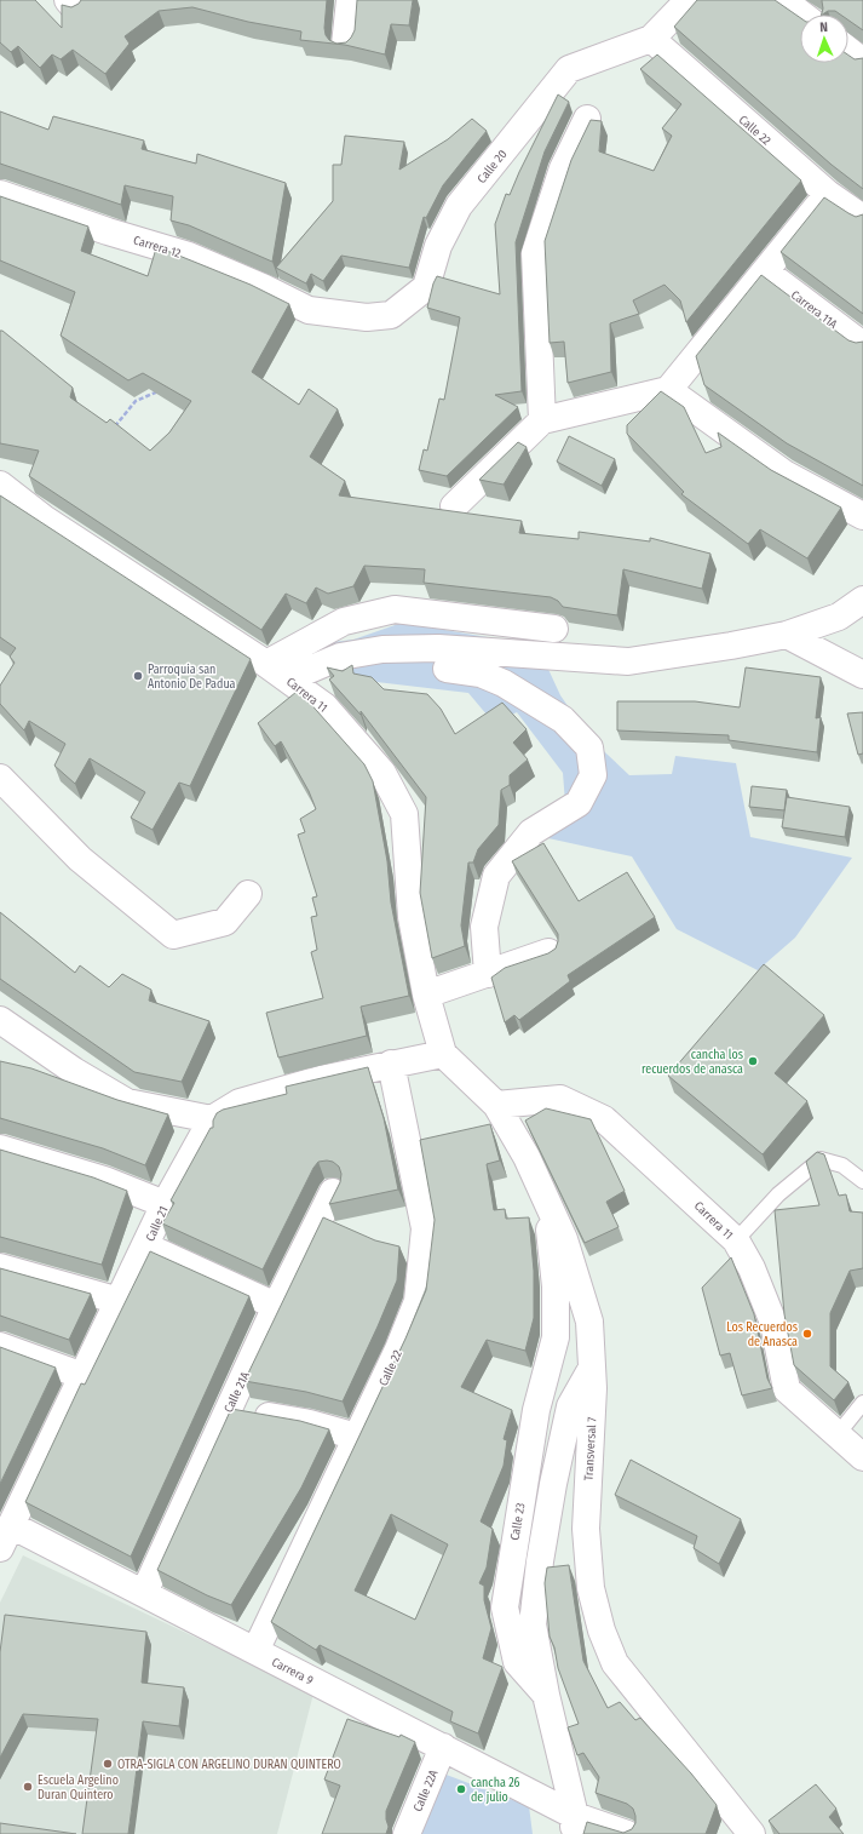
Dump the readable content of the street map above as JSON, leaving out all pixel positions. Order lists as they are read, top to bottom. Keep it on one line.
{"streets":{"street":["Calle 22","Calle 20","Carrera 12","Carrera 11A","Carrera 11","Calle 21","Calle 21A","Transversal 7","Calle 23","Carrera 9","Calle 22A"]},"crossings":[["Calle 22","Calle 20"],["Calle 22","Calle 21"],["Calle 22","Carrera 9"],["Calle 20","Carrera 12"],["Carrera 11","Calle 21"],["Carrera 11","Transversal 7"],["Calle 21","Transversal 7"],["Calle 21","Carrera 9"],["Calle 21A","Carrera 9"],["Transversal 7","Calle 23"],["Calle 23","Carrera 9"],["Carrera 9","Calle 22A"]],"places":["Parroquia san Antonio De Padua","cancha los recuerdos de anasca","Los Recuerdos de Anasca","OTRA-SIGLA CON ARGELINO DURAN QUINTERO","Escuela Argelino Duran Quintero","cancha 26 de julio"],"north":"top"}
